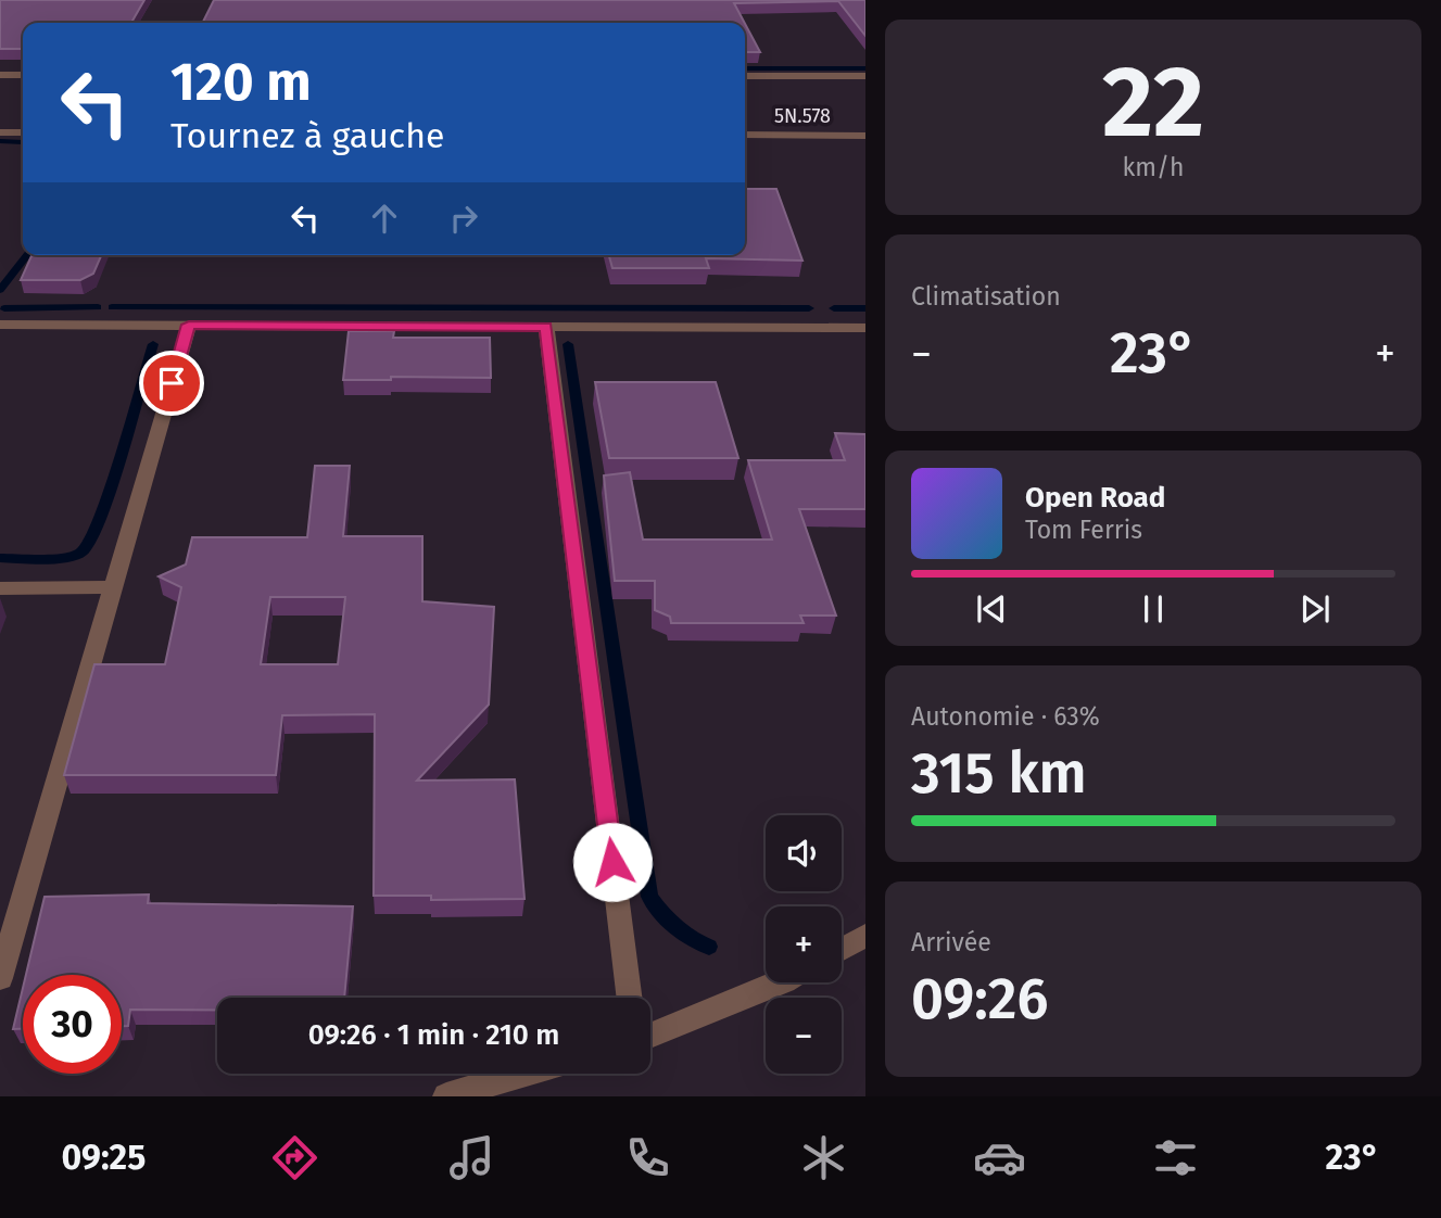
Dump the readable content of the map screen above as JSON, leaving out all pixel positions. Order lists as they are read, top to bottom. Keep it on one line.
{"streets":{"street":["5N.578"]},"page":{"tile":[["22","km/h"],"Climatisation",["Autonomie · 63%","315 km"],["Arrivée","09:26"]],"turn":["120 m","Tournez à gauche"],"heat":["−","23°","+"],"song":["Open Road","Tom Ferris"],"map_buttons":["+","−"],"limit":"30","trip":"09:26 · 1 min · 210 m","tabs":["09:25","23°"]}}
